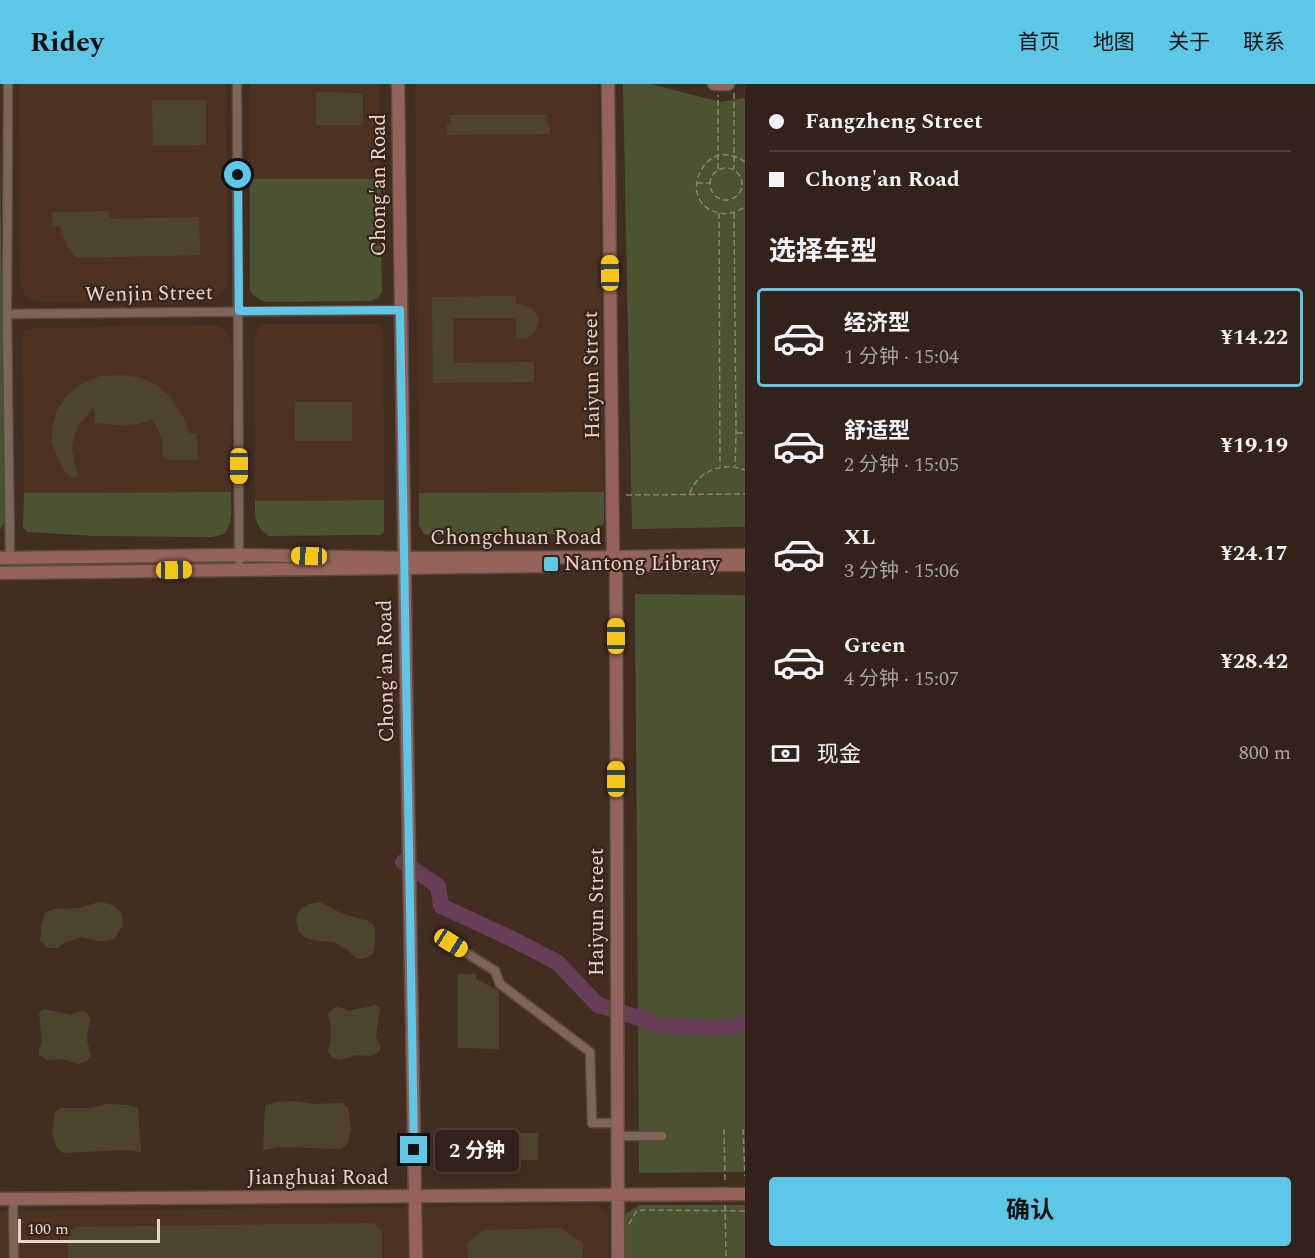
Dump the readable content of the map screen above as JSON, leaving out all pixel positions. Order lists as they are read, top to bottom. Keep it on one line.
{"streets":{"street":["Chong'an Road","Wenjin Street","Haiyun Street","Chongchuan Road","Jianghuai Road"]},"crossings":[["Chong'an Road","Wenjin Street"],["Chong'an Road","Chongchuan Road"],["Chong'an Road","Jianghuai Road"],["Haiyun Street","Chongchuan Road"],["Haiyun Street","Jianghuai Road"]],"places":{"transit":["Nantong Library"]},"scale_bar":"100 m","page":{"header":"Ridey","nav":["首页","地图","关于","联系"],"banner":["Fangzheng Street","Chong'an Road"],"heading":"选择车型","list":[{"name":"经济型","note":"1 分钟 · 15:04","value":"¥14.22"},{"name":"舒适型","note":"2 分钟 · 15:05","value":"¥19.19"},{"name":"XL","note":"3 分钟 · 15:06","value":"¥24.17"},{"name":"Green","note":"4 分钟 · 15:07","value":"¥28.42"}],"pay":["现金","800 m"],"bubble":"2 分钟","buttons":"确认","scale":"100 m"}}
